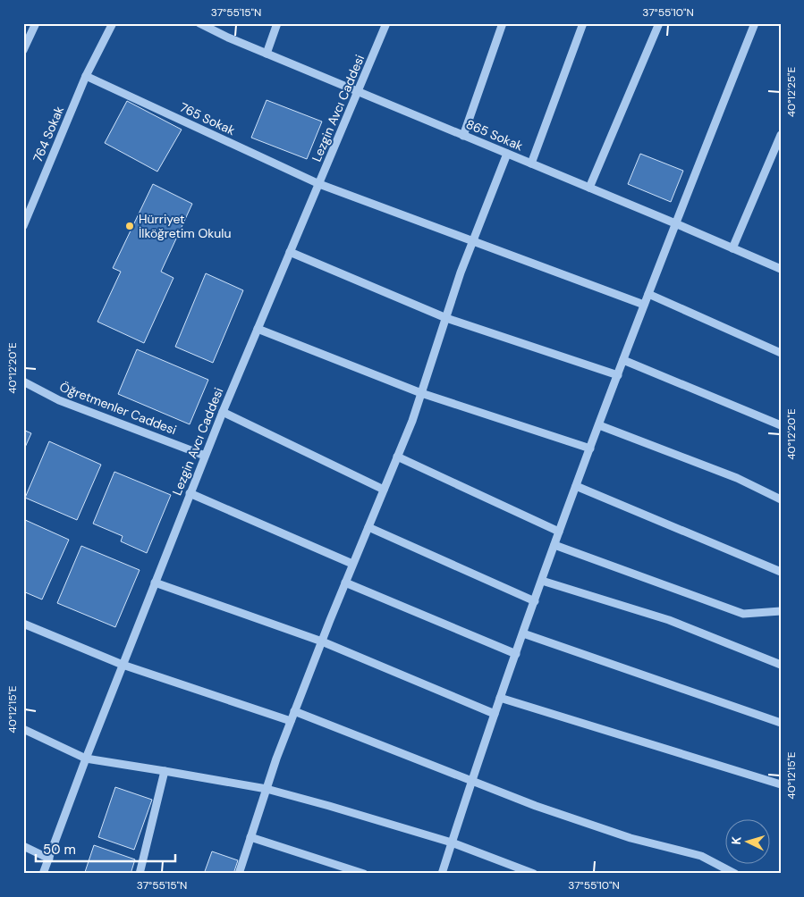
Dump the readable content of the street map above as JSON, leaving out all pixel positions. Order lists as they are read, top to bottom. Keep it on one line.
{"streets":{"street":["Lezgin Avcı Caddesi","765 Sokak","764 Sokak","865 Sokak","Öğretmenler Caddesi"]},"crossings":[["Lezgin Avcı Caddesi","765 Sokak"],["Lezgin Avcı Caddesi","865 Sokak"],["Lezgin Avcı Caddesi","Öğretmenler Caddesi"],["765 Sokak","764 Sokak"]],"places":["Hürriyet İlköğretim Okulu"],"scale_bar":"50 m","north":"left","coordinates":["37°55'15\"N","37°55'10\"N","40°12'25\"E","40°12'20\"E","40°12'15\"E"]}
